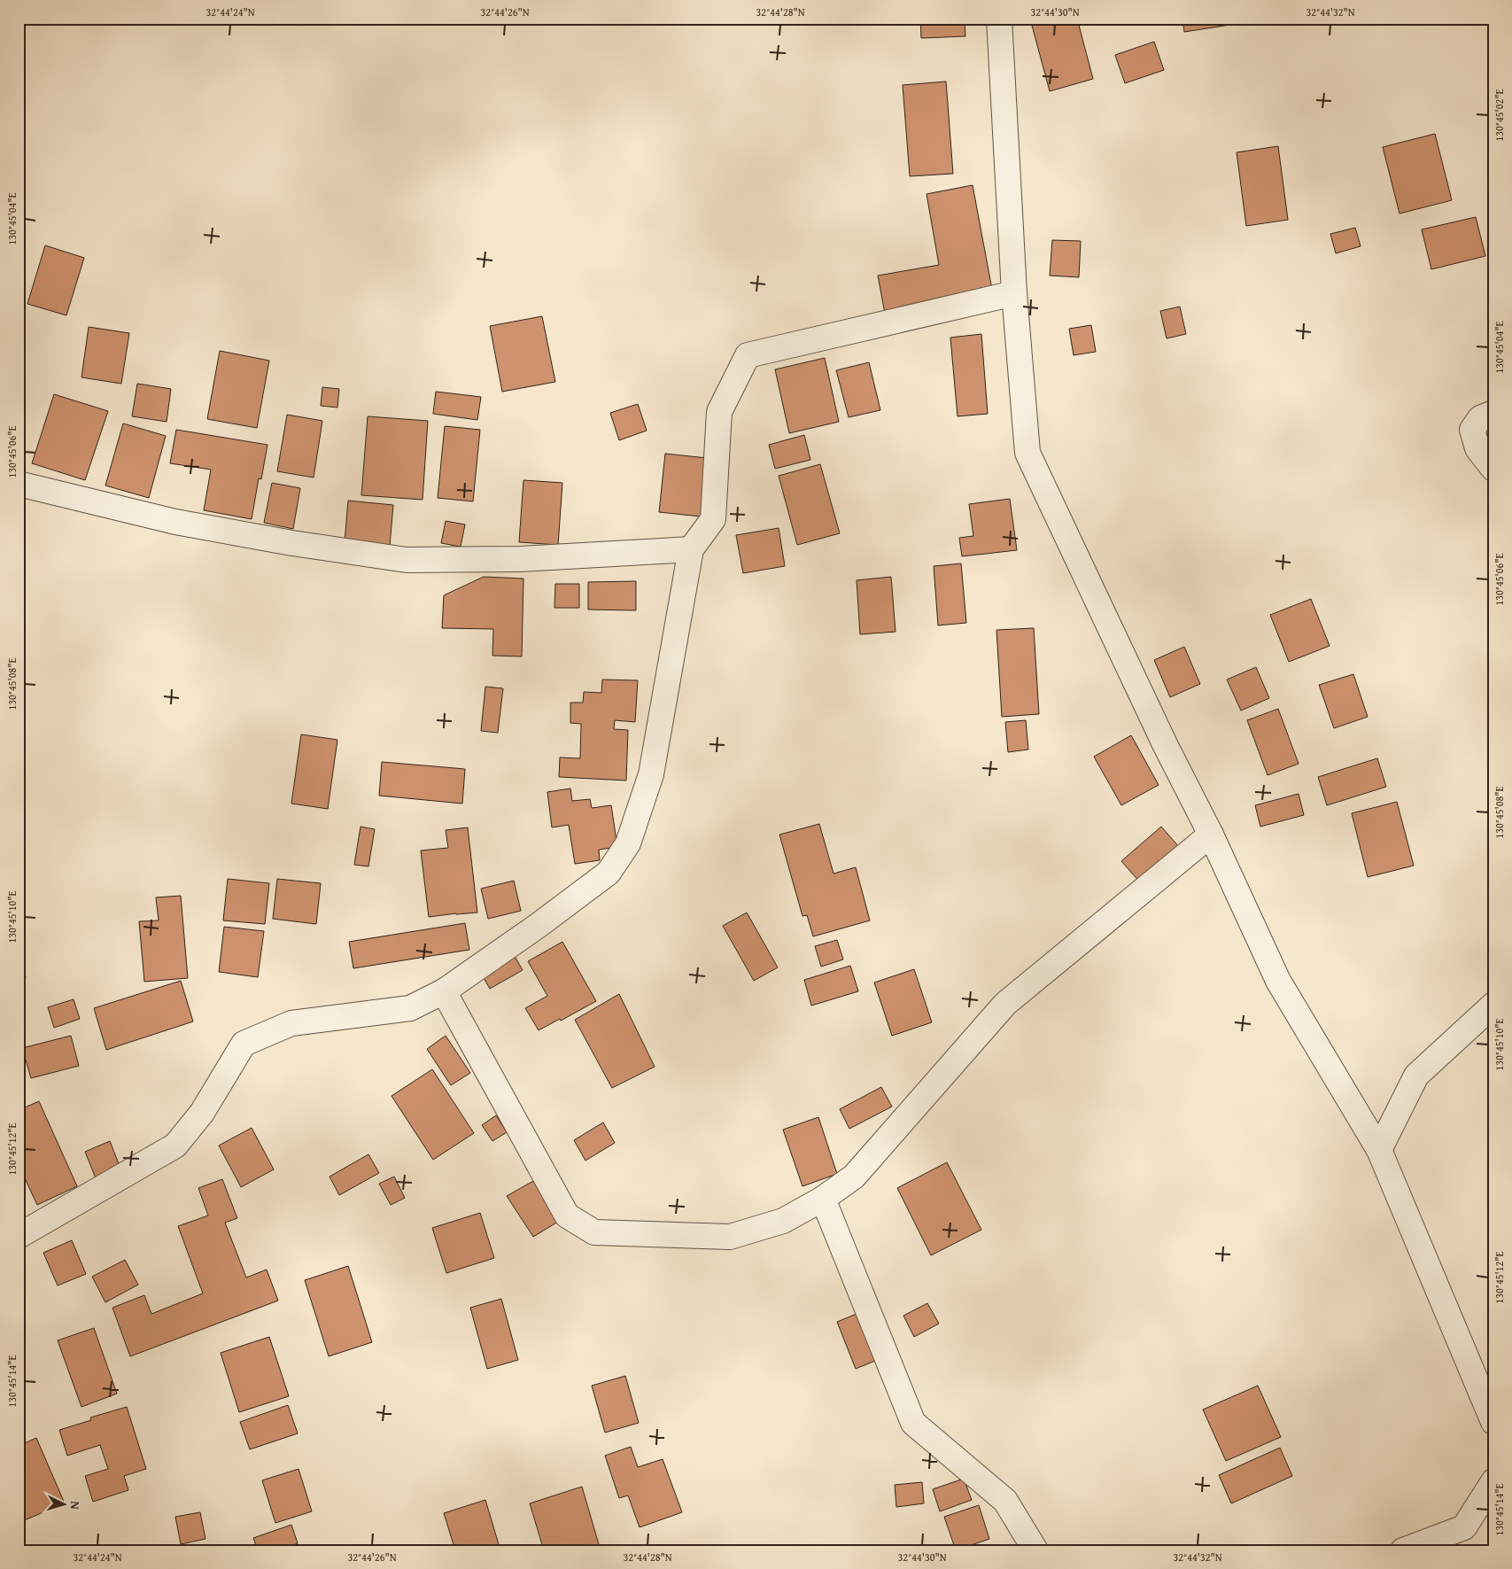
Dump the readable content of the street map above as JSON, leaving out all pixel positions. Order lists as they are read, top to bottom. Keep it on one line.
{"north":"right","coordinates":["32°44'24\"N","32°44'26\"N","32°44'28\"N","32°44'30\"N","32°44'32\"N","130°45'02\"E","130°45'04\"E","130°45'06\"E","130°45'08\"E","130°45'10\"E","130°45'12\"E","130°45'14\"E"]}
